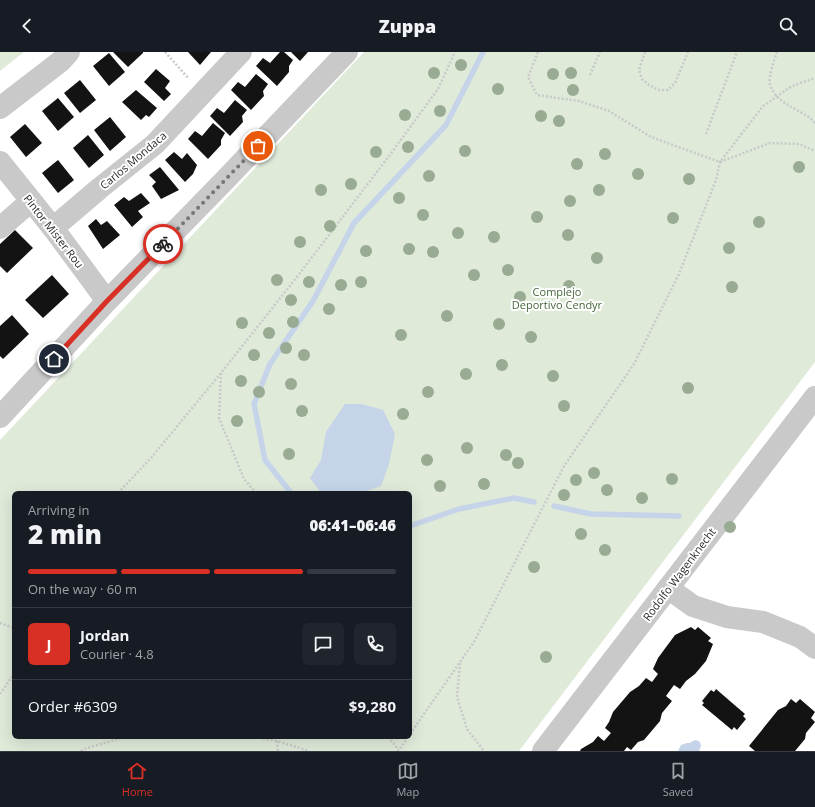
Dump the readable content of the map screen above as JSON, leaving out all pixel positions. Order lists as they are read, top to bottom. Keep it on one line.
{"streets":{"street":["Carlos Mondaca","Pintor Mister Rou","Rodolfo Wagenknecht"]},"crossings":[["Carlos Mondaca","Pintor Mister Rou"]],"parks":["Complejo Deportivo Cendyr"],"page":{"header":"Zuppa","heading":["2 min","Arriving in","06:41–06:46"],"panel":["Jordan","Courier · 4.8","Order #6309","$9,280"],"bar":"On the way · 60 m","round":"J","tabs":["Home","Map","Saved"]}}
